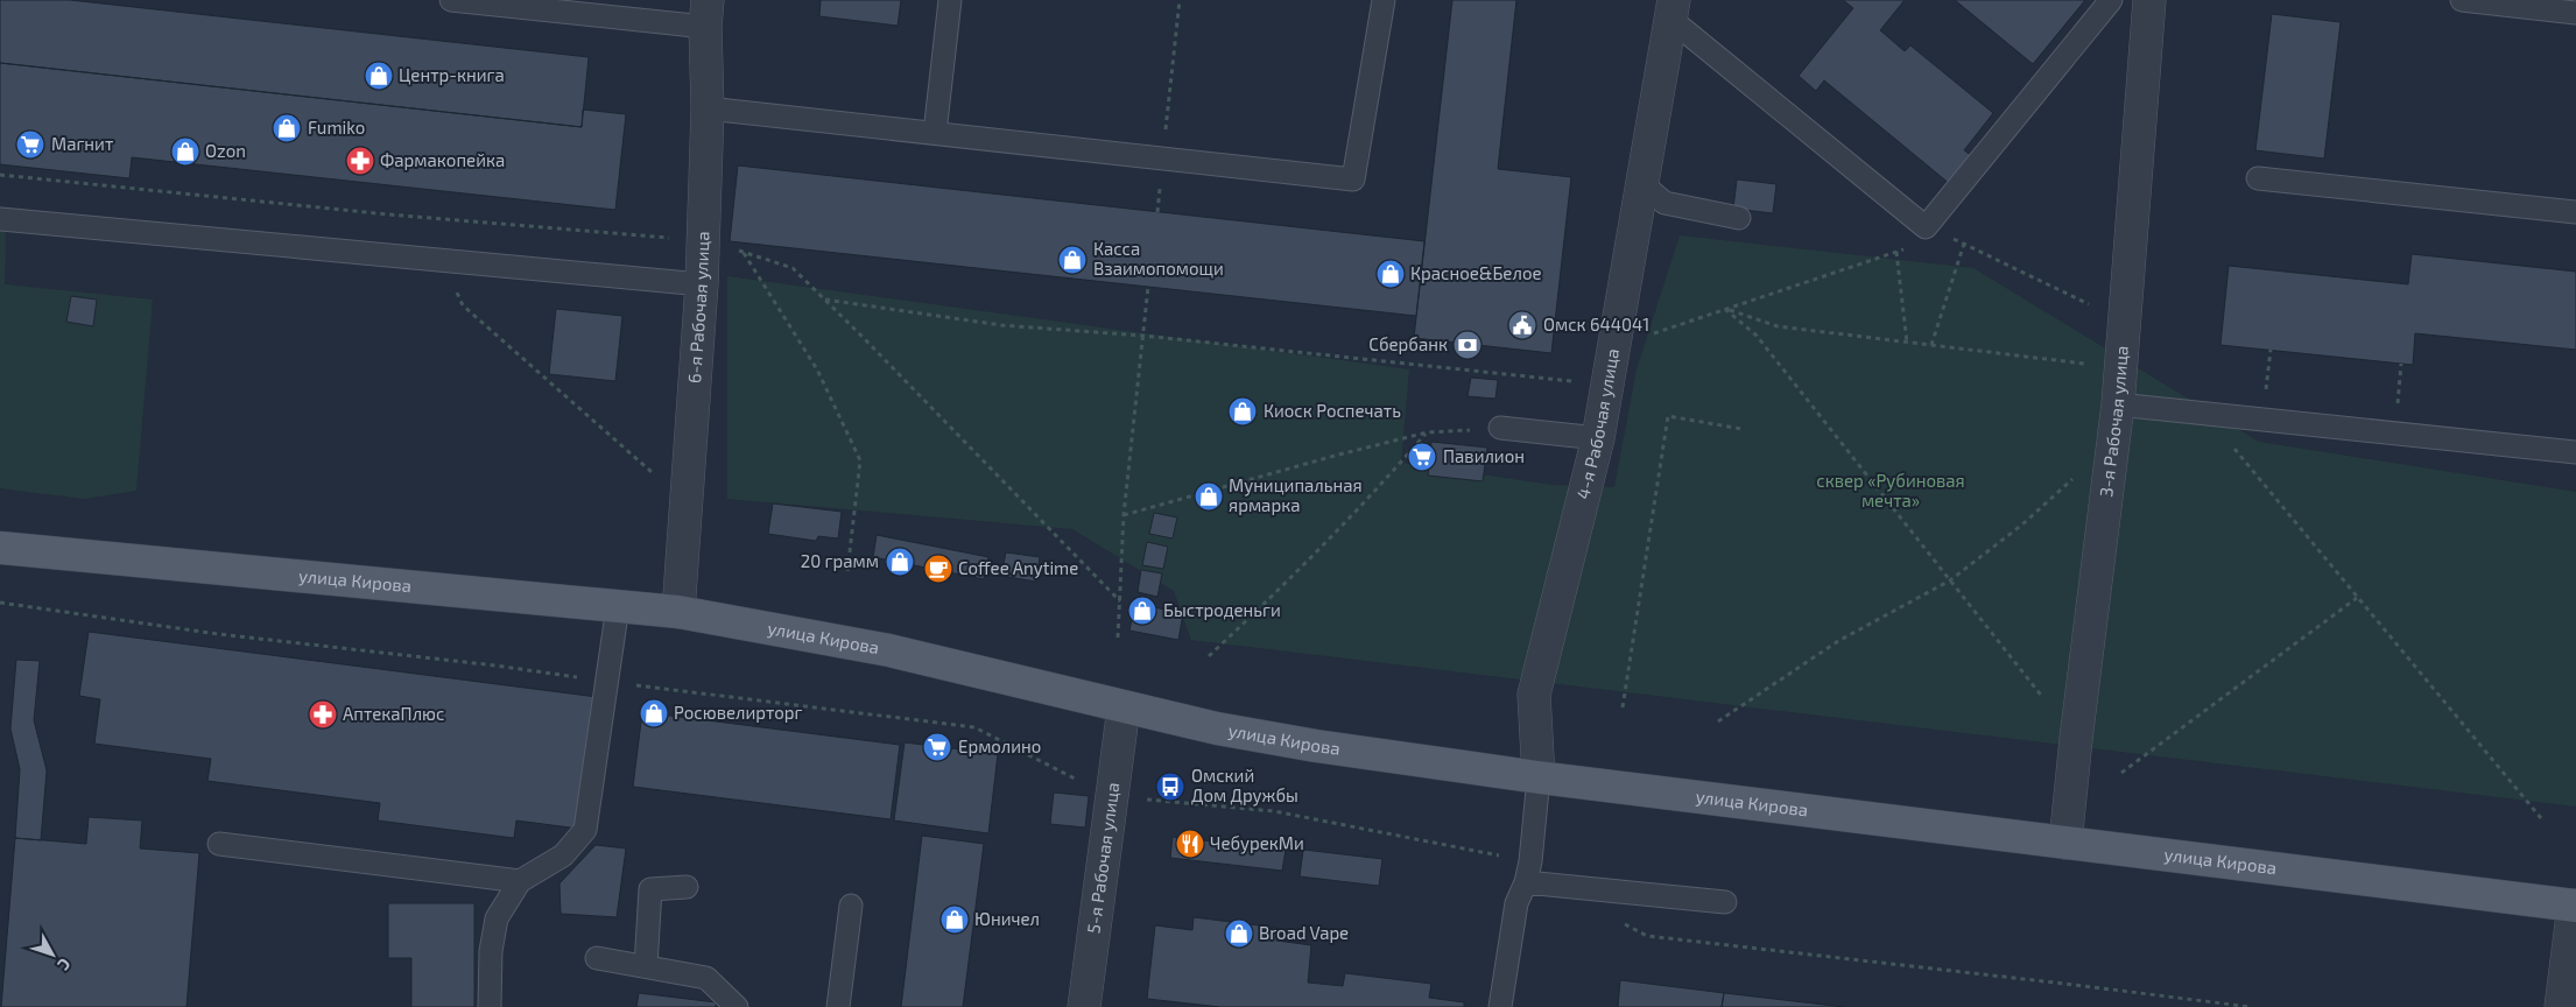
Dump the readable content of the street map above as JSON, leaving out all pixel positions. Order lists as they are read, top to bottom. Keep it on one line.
{"streets":{"main road":["улица Кирова"],"street":["6-я Рабочая улица","3-я Рабочая улица","4-я Рабочая улица","5-я Рабочая улица"]},"crossings":[["6-я Рабочая улица","улица Кирова"],["3-я Рабочая улица","улица Кирова"],["4-я Рабочая улица","улица Кирова"],["улица Кирова","5-я Рабочая улица"]],"parks":["сквер «Рубиновая мечта»"],"places":{"shop":["Центр-книга","Fumiko","Ozon","Касса Взаимопомощи","Красное&Белое","Киоск Роспечать","Муниципальная ярмарка","20 грамм","Быстроденьги","Росювелирторг","Юничел","Broad Vape"],"supermarket":["Магнит","Павилион","Ермолино"],"pharmacy":["Фармакопейка","АптекаПлюс"],"public building":["Омск 644041"],"bank":["Сбербанк"],"cafe":["Coffee Anytime"],"bus stop":["Омский Дом Дружбы"],"restaurant":["ЧебурекМи"]},"north":"bottom right"}
